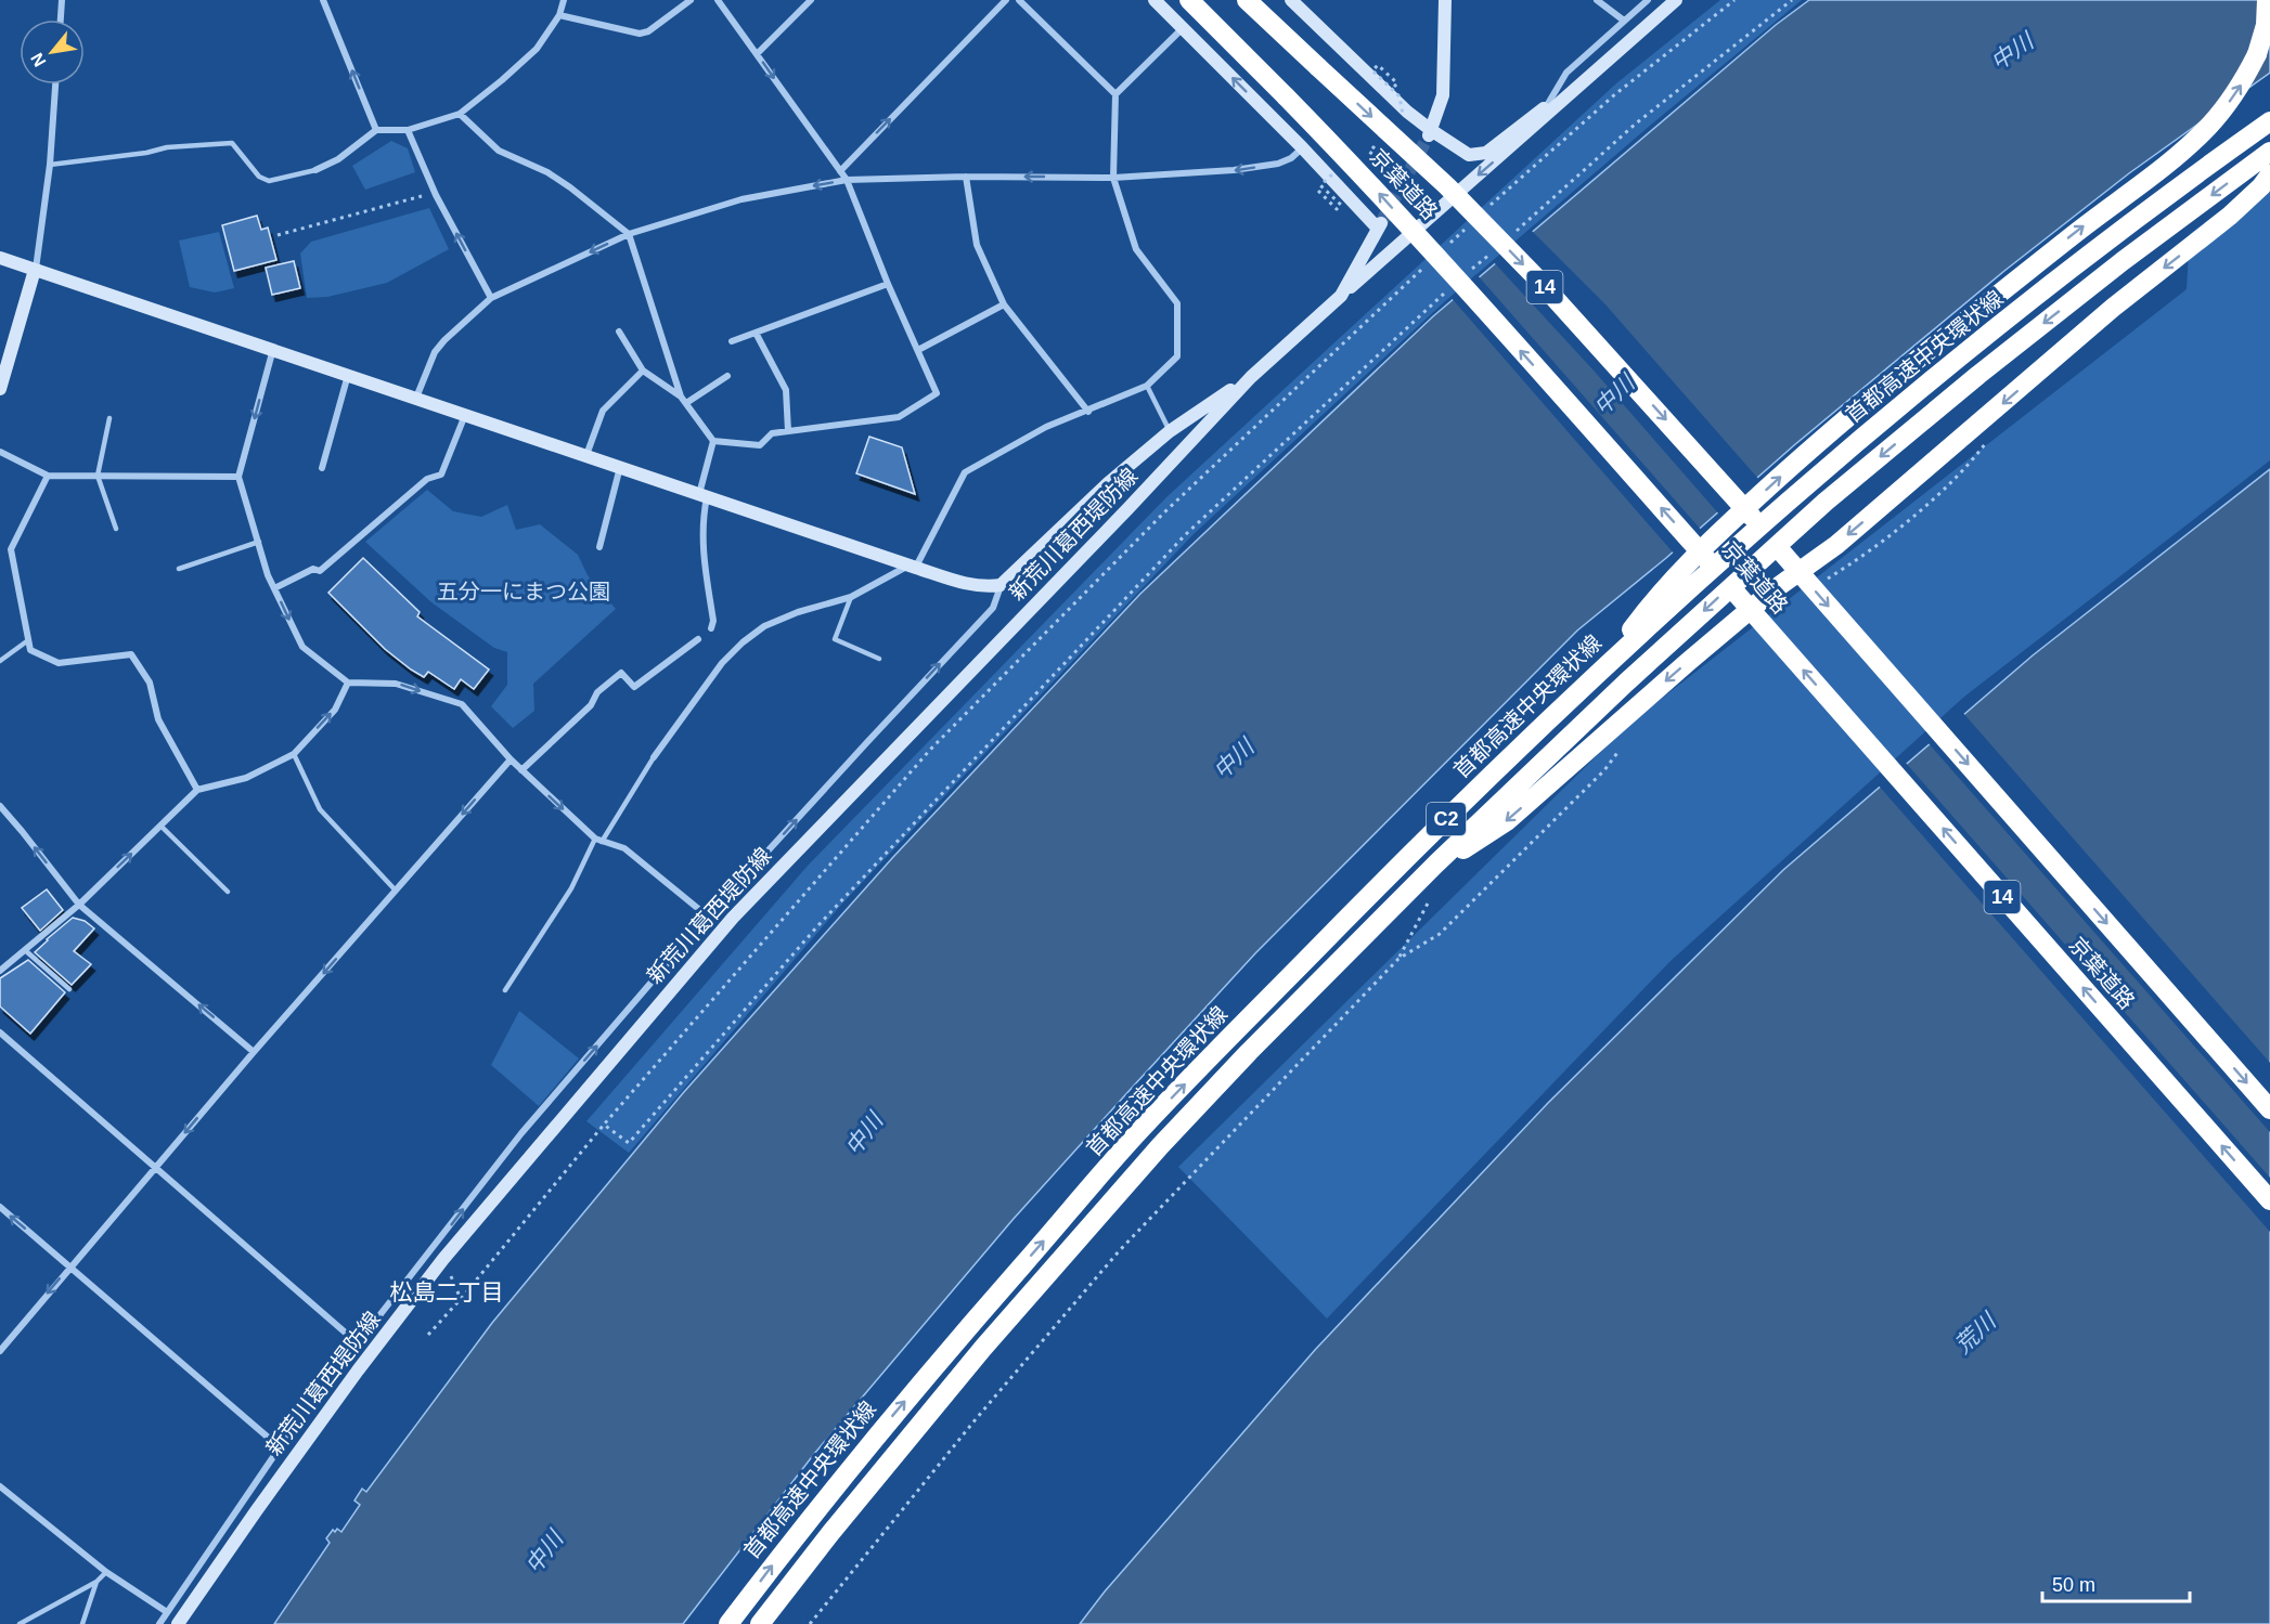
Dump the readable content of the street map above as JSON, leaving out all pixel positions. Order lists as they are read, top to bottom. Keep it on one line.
{"streets":{"highway":["京葉道路","14","首都高速中央環状線","C2"],"main road":["新荒川葛西堤防線"]},"districts":["松島二丁目"],"water":["中川","荒川"],"parks":["五分一にまつ公園"],"scale_bar":"50 m","north":"bottom left"}
